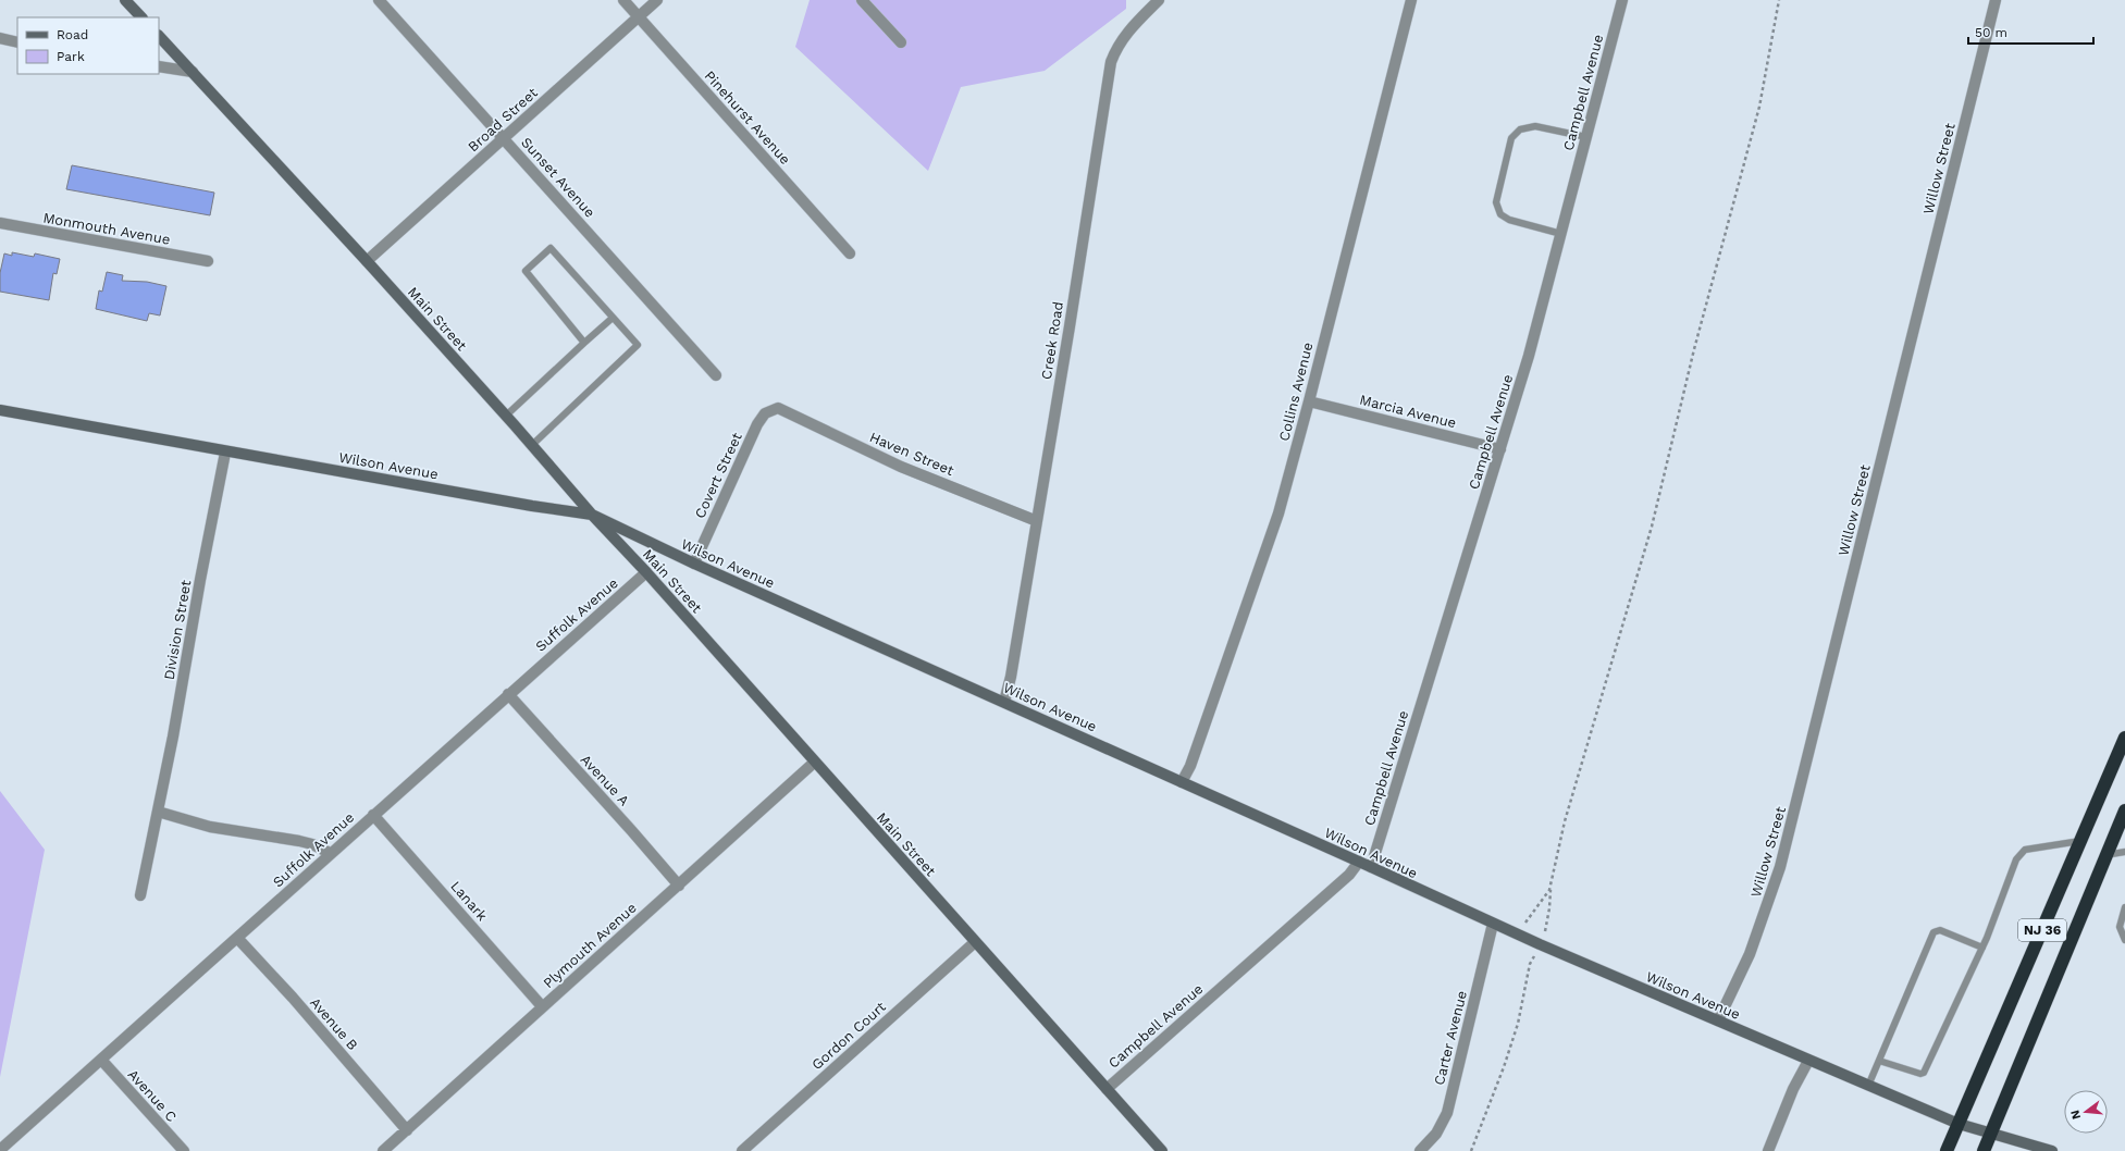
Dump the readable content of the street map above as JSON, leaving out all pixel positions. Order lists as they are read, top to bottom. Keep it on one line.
{"streets":{"highway":["NJ 36"],"street":["Campbell Avenue","Pinehurst Avenue","Broad Street","Willow Street","Sunset Avenue","Monmouth Avenue","Main Street","Creek Road","Collins Avenue","Marcia Avenue","Haven Street","Wilson Avenue","Covert Street","Suffolk Avenue","Division Street","Avenue A","Lanark","Plymouth Avenue","Avenue B","Gordon Court","Carter Avenue","Avenue C"]},"crossings":[["Campbell Avenue","Main Street"],["Campbell Avenue","Marcia Avenue"],["Campbell Avenue","Wilson Avenue"],["Pinehurst Avenue","Broad Street"],["Broad Street","Sunset Avenue"],["Broad Street","Main Street"],["Willow Street","Wilson Avenue"],["Main Street","Wilson Avenue"],["Main Street","Suffolk Avenue"],["Main Street","Plymouth Avenue"],["Main Street","Gordon Court"],["Creek Road","Haven Street"],["Creek Road","Wilson Avenue"],["Collins Avenue","Marcia Avenue"],["Collins Avenue","Wilson Avenue"],["Haven Street","Covert Street"],["Wilson Avenue","Covert Street"],["Wilson Avenue","Division Street"],["Wilson Avenue","NJ 36"],["Wilson Avenue","Carter Avenue"],["Suffolk Avenue","Avenue A"],["Suffolk Avenue","Lanark"],["Suffolk Avenue","Avenue B"],["Suffolk Avenue","Avenue C"],["Avenue A","Plymouth Avenue"],["Lanark","Plymouth Avenue"],["Plymouth Avenue","Avenue B"]],"legend":["Road","Park"],"scale_bar":"50 m","north":"left"}
